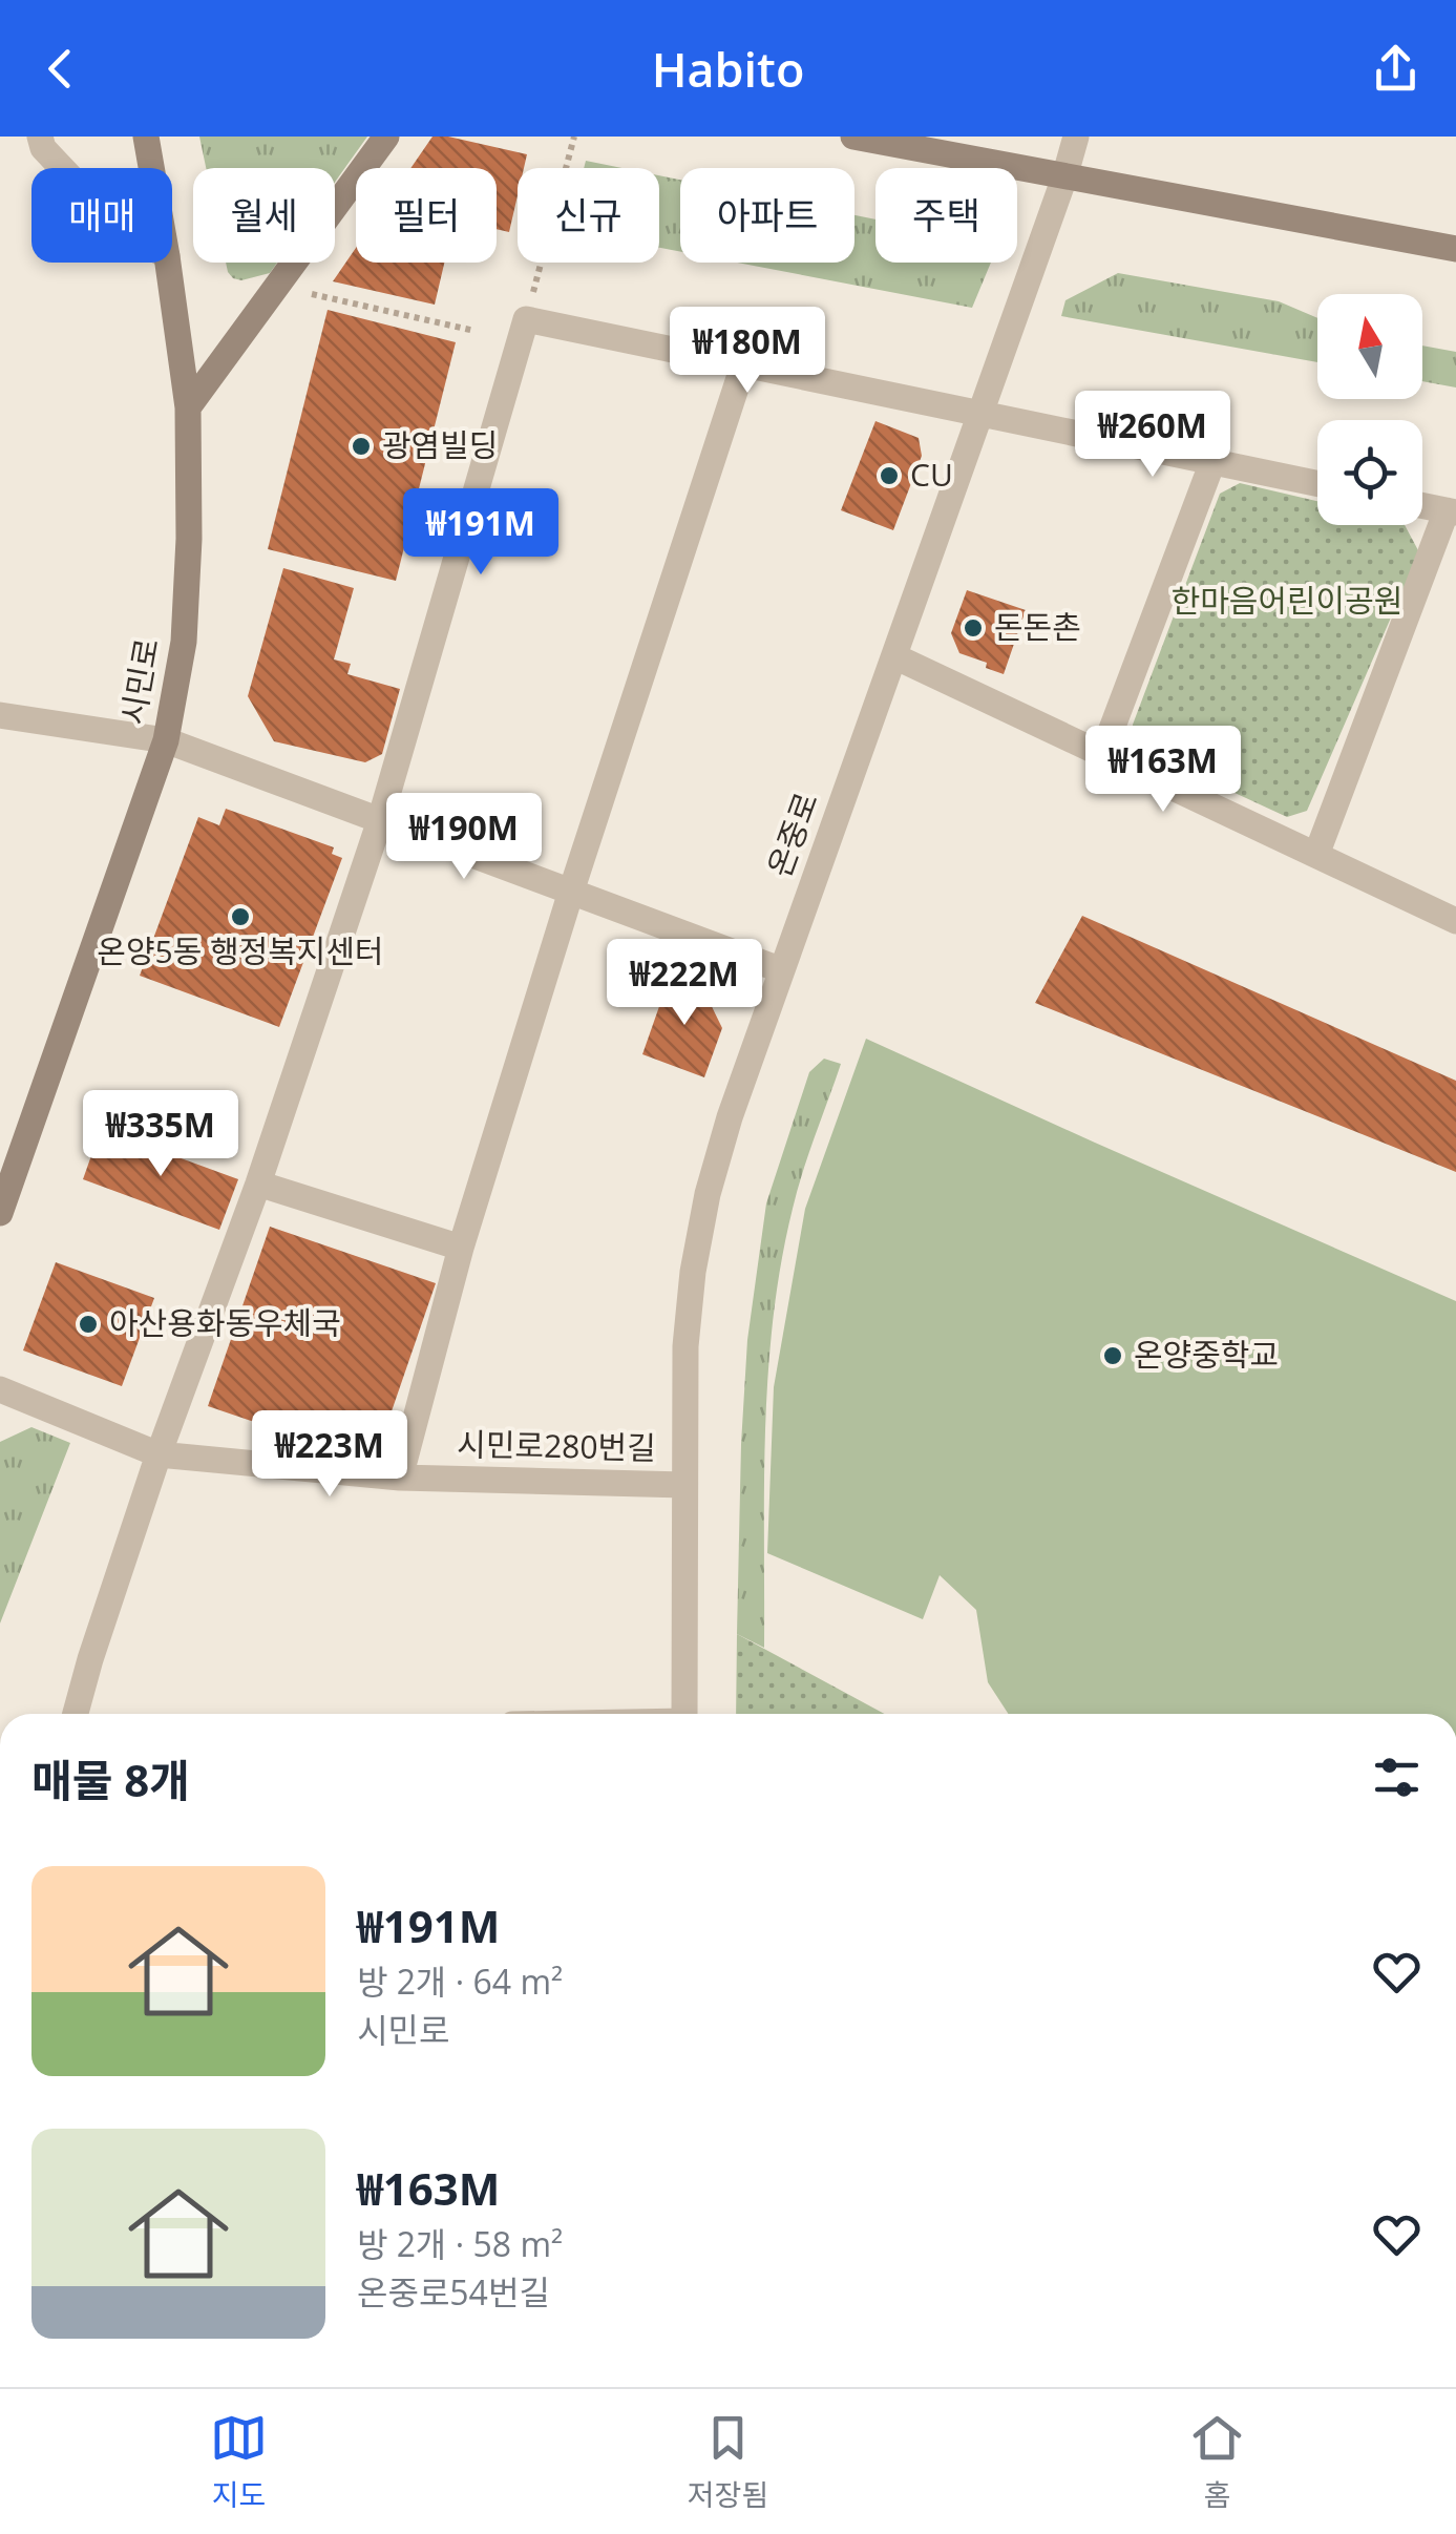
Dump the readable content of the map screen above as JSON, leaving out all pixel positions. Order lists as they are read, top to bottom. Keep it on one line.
{"streets":{"main road":["시민로"],"street":["온중로","시민로280번길"]},"crossings":[["온중로","시민로280번길"]],"parks":["한마음어린이공원"],"places":["광염빌딩","CU","돈돈촌","온양5동 행정복지센터","아산용화동우체국","온양중학교"],"north":"top","page":{"header":"Habito","chip":["매매","월세","필터","신규","아파트","주택"],"price":["₩180M","₩260M","₩191M","₩163M","₩190M","₩222M","₩335M","₩223M"],"heading":"매물 8개","list":[{"name":"₩191M","note":"방 2개 · 64 m² · 시민로"},{"name":"₩163M","note":"방 2개 · 58 m² · 온중로54번길"}],"tabs":["지도","저장됨","홈"]}}
